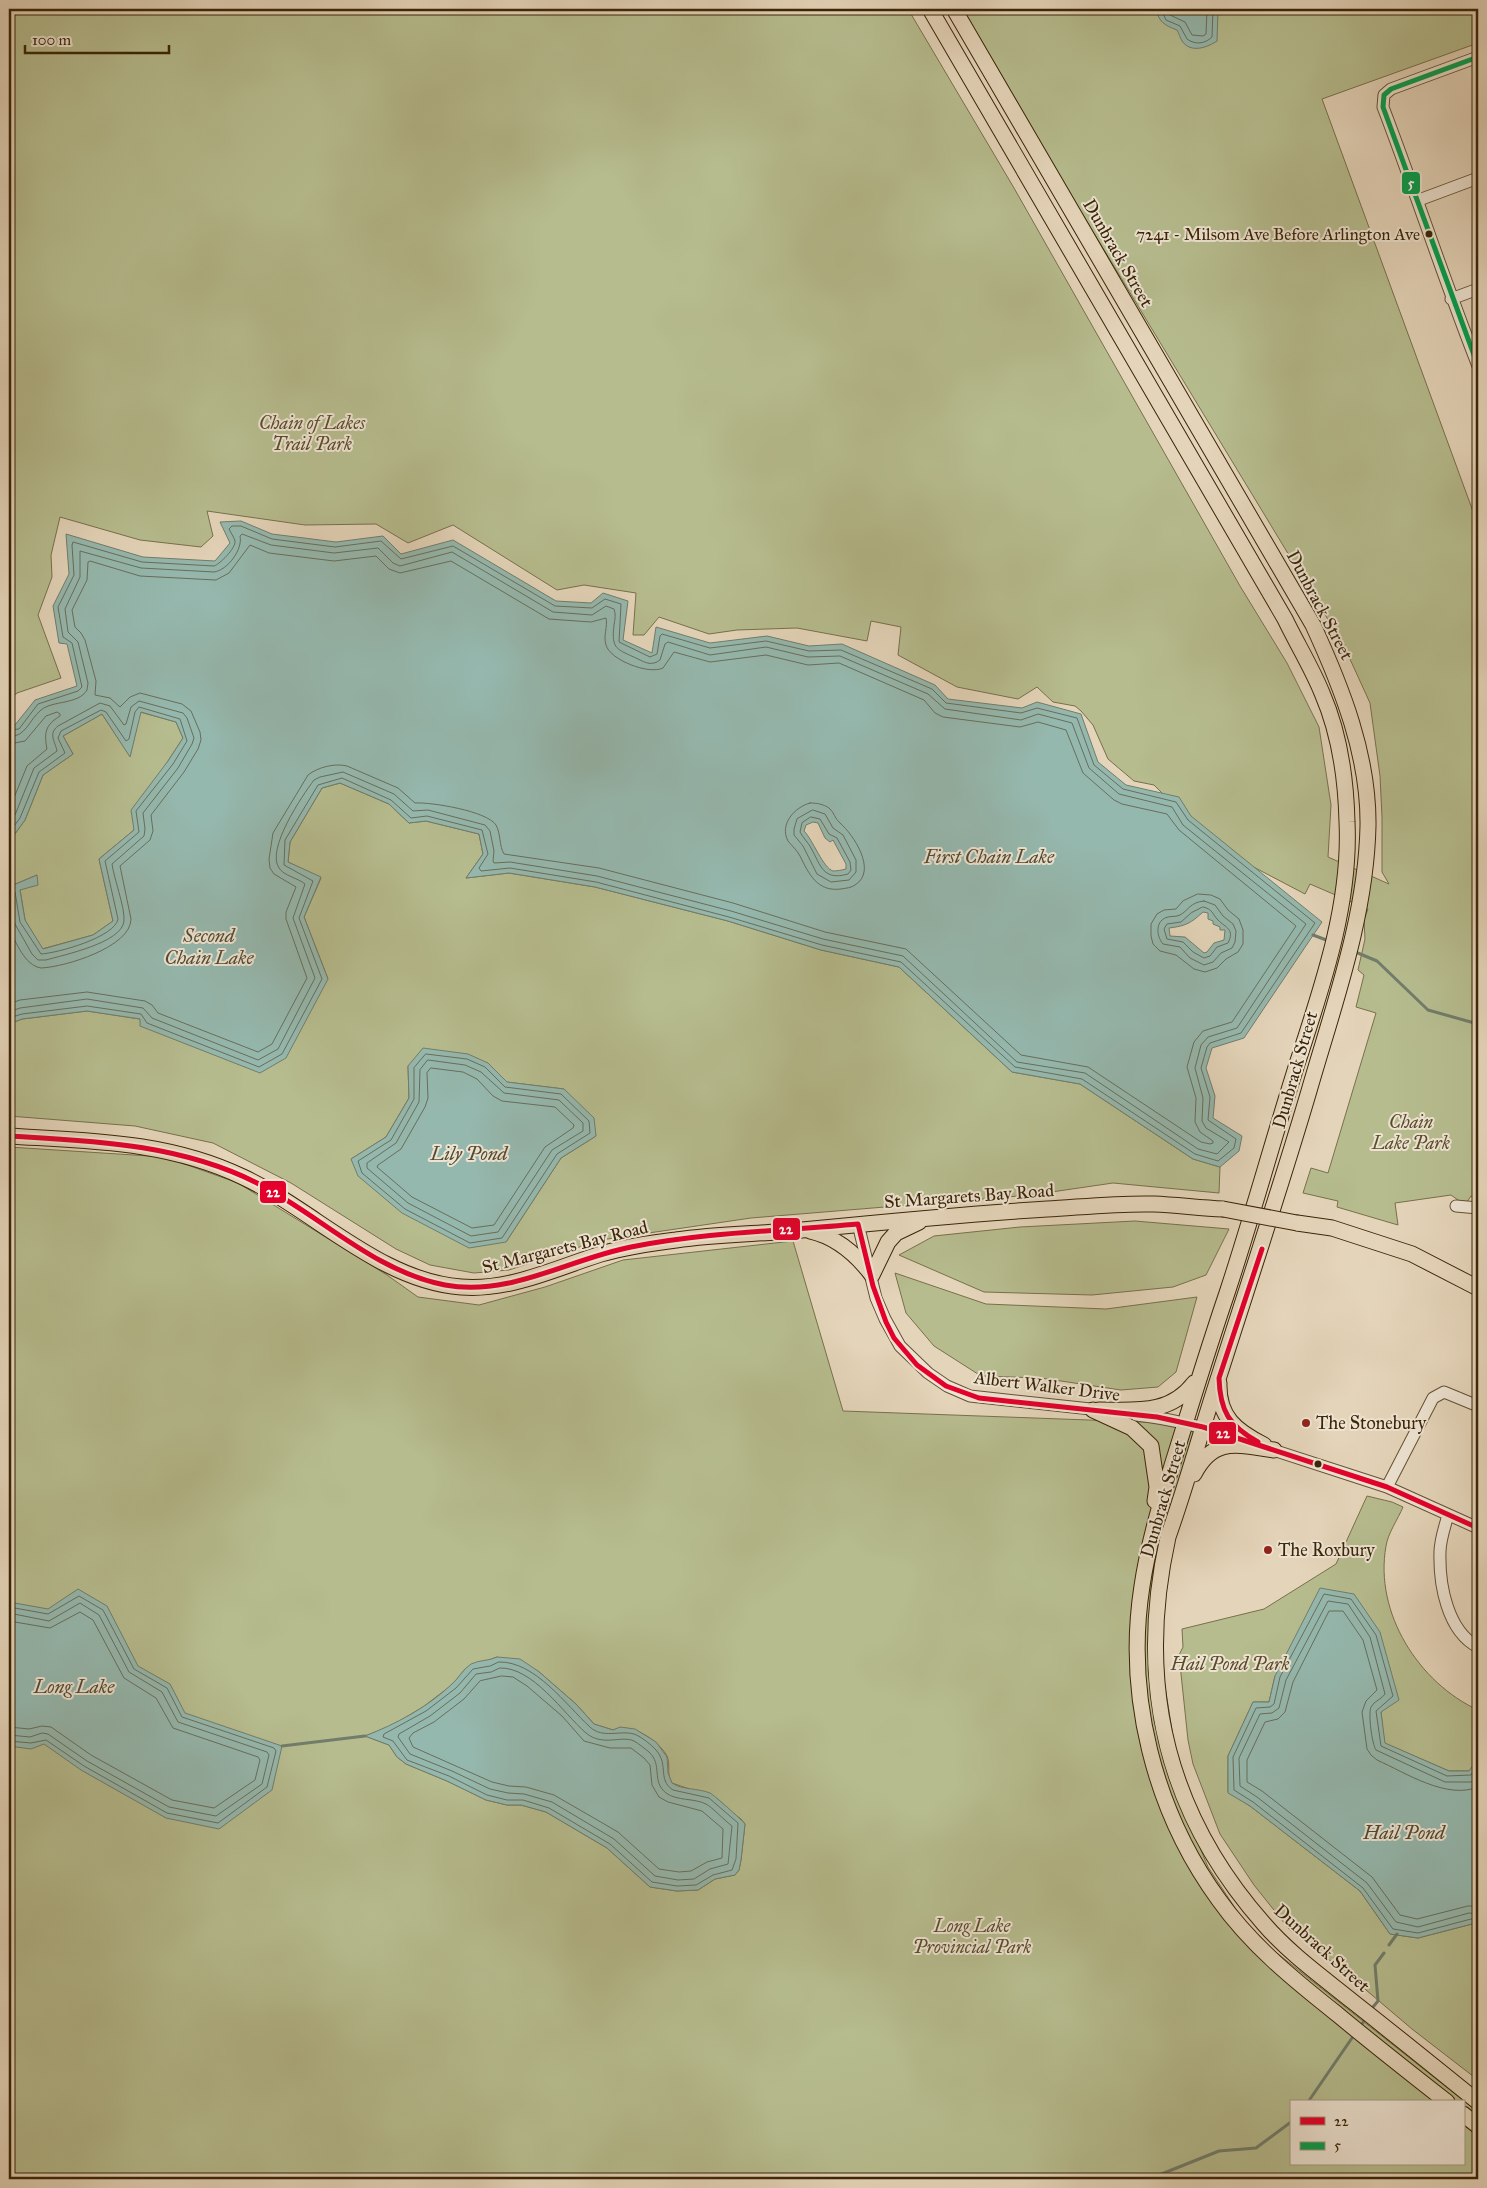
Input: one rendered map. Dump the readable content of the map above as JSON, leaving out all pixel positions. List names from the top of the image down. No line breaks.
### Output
{"streets":{"main road":["Dunbrack Street","St Margarets Bay Road"],"street":["Albert Walker Drive"]},"crossings":[["Dunbrack Street","Albert Walker Drive"],["St Margarets Bay Road","Albert Walker Drive"]],"water":["First Chain Lake","Second Chain Lake","Lily Pond","Long Lake","Hail Pond"],"parks":["Chain of Lakes Trail Park","Chain Lake Park","Hail Pond Park","Long Lake Provincial Park"],"places":["7241 - Milsom Ave Before Arlington Ave","The Stonebury","The Roxbury"],"lines":["transit line 5","transit line 22"],"legend":["22","5"],"scale_bar":"100 m"}
